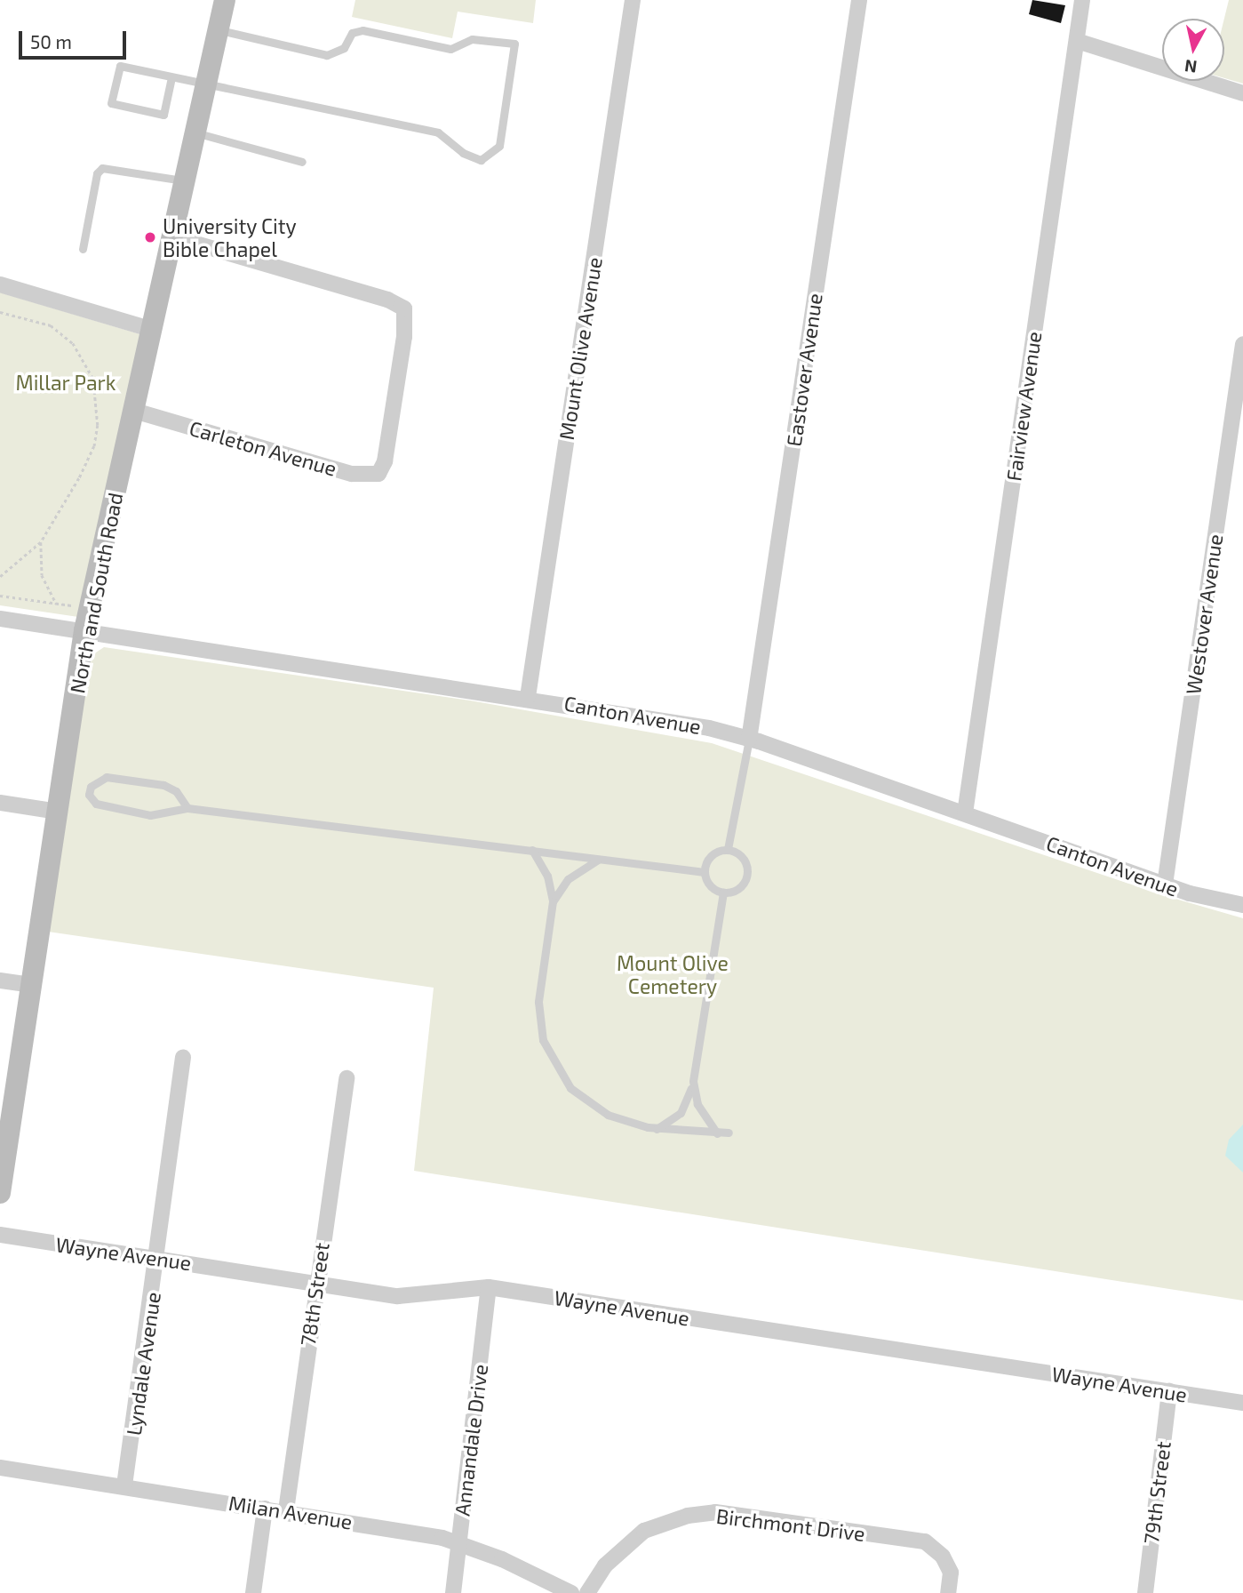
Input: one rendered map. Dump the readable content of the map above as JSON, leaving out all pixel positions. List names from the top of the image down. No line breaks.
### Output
{"streets":{"street":["Mount Olive Avenue","Eastover Avenue","Fairview Avenue","Carleton Avenue","North and South Road","Westover Avenue","Canton Avenue","Wayne Avenue","78th Street","Lyndale Avenue","Annandale Drive","79th Street","Milan Avenue","Birchmont Drive"]},"crossings":[["Mount Olive Avenue","Canton Avenue"],["Eastover Avenue","Canton Avenue"],["Fairview Avenue","Canton Avenue"],["Carleton Avenue","North and South Road"],["North and South Road","Canton Avenue"],["Westover Avenue","Canton Avenue"],["Wayne Avenue","78th Street"],["Wayne Avenue","Lyndale Avenue"],["Wayne Avenue","Annandale Drive"],["Wayne Avenue","79th Street"],["78th Street","Milan Avenue"],["Lyndale Avenue","Milan Avenue"],["Annandale Drive","Milan Avenue"]],"parks":["Millar Park","Mount Olive Cemetery"],"places":["University City Bible Chapel"],"scale_bar":"50 m","north":"bottom"}
